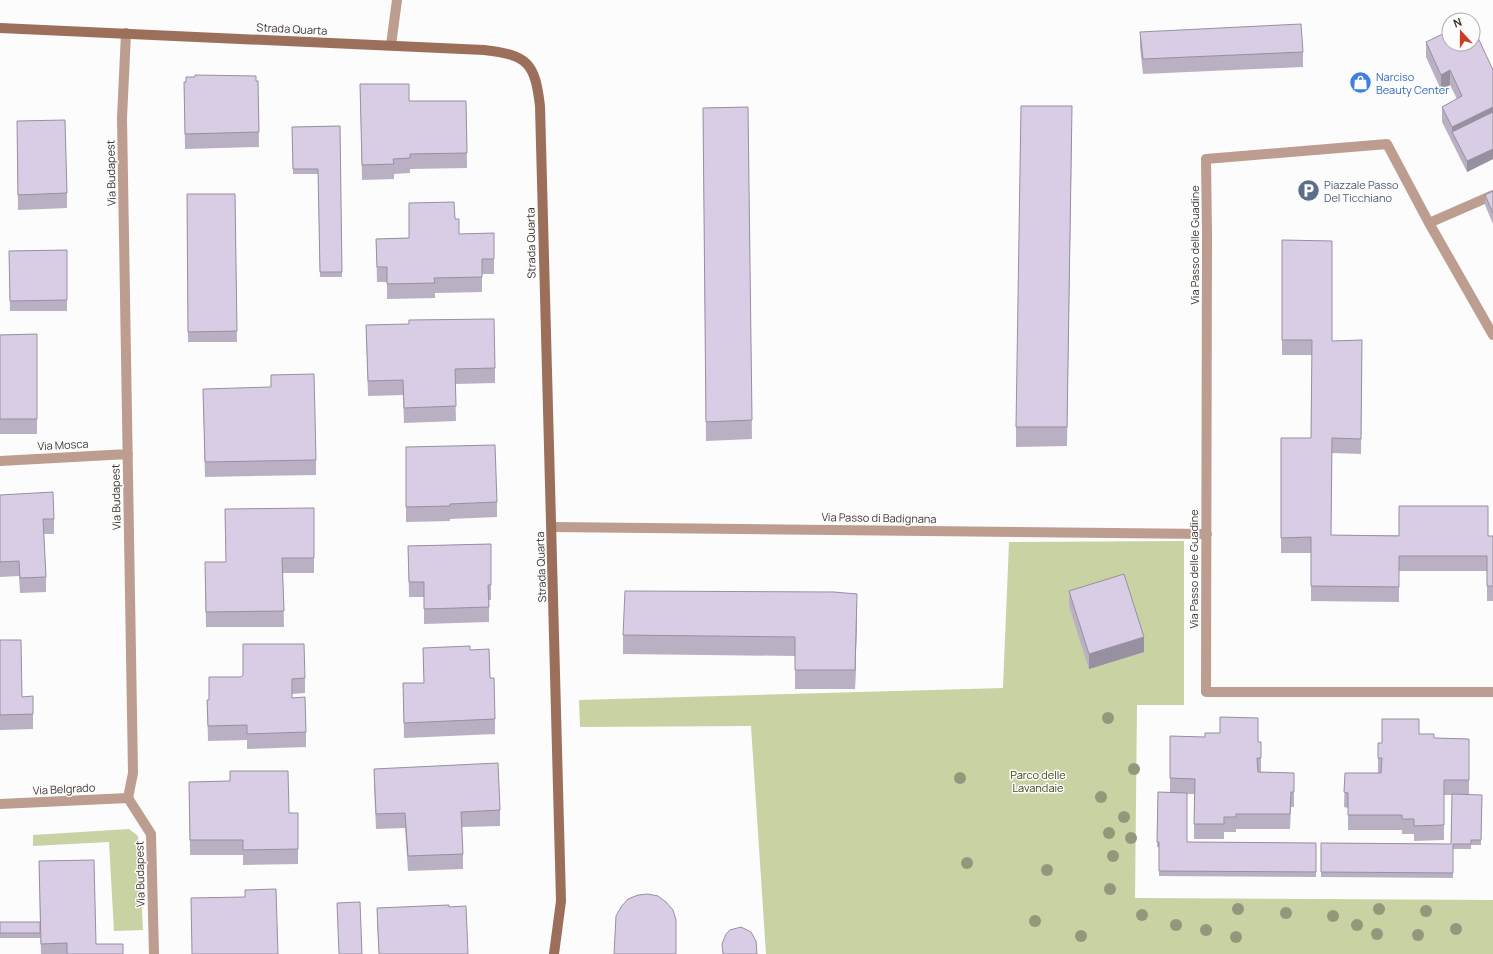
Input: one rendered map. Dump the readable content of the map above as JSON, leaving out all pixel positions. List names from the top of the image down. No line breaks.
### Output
{"streets":{"street":["Strada Quarta","Via Budapest","Via Passo delle Guadine","Via Mosca","Via Passo di Badignana","Via Belgrado"]},"crossings":[["Strada Quarta","Via Budapest"],["Strada Quarta","Via Passo di Badignana"],["Via Budapest","Via Mosca"],["Via Budapest","Via Belgrado"],["Via Passo delle Guadine","Via Passo di Badignana"]],"parks":["Parco delle Lavandaie"],"places":{"shop":["Narciso Beauty Center"],"parking":["Piazzale Passo Del Ticchiano"]},"north":"top"}
